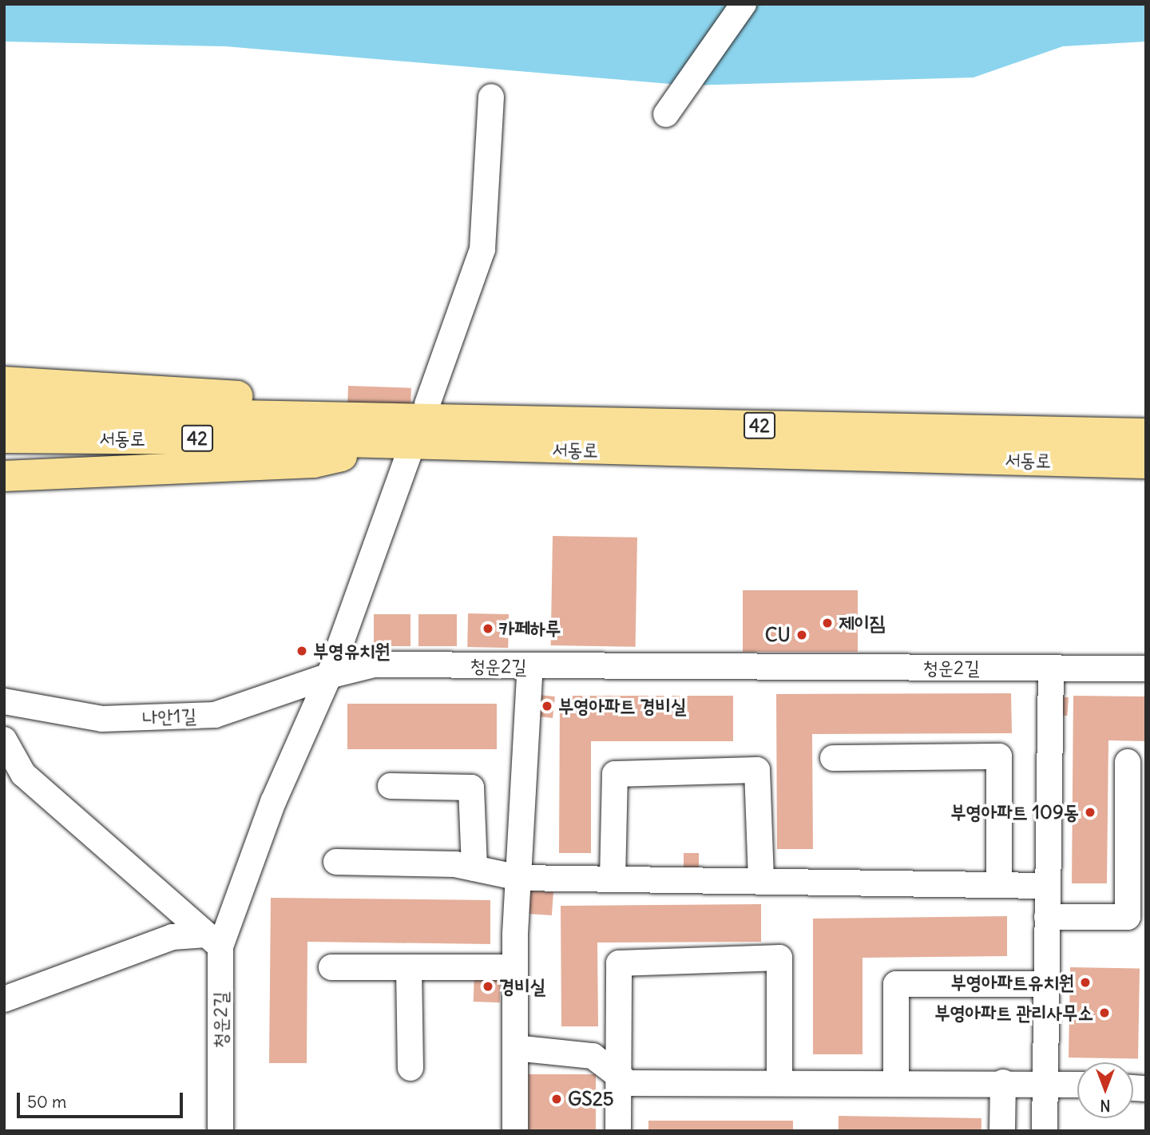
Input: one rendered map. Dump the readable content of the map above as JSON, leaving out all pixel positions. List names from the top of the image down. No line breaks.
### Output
{"streets":{"main road":["42","서동로"],"street":["청운2길","나안1길"]},"crossings":[["청운2길","나안1길"]],"places":["제이짐","카페하루","CU","부영유치원","부영아파트 경비실","부영아파트 109동","부영아파트유치원","경비실","부영아파트 관리사무소","GS25"],"scale_bar":"50 m","north":"bottom"}
